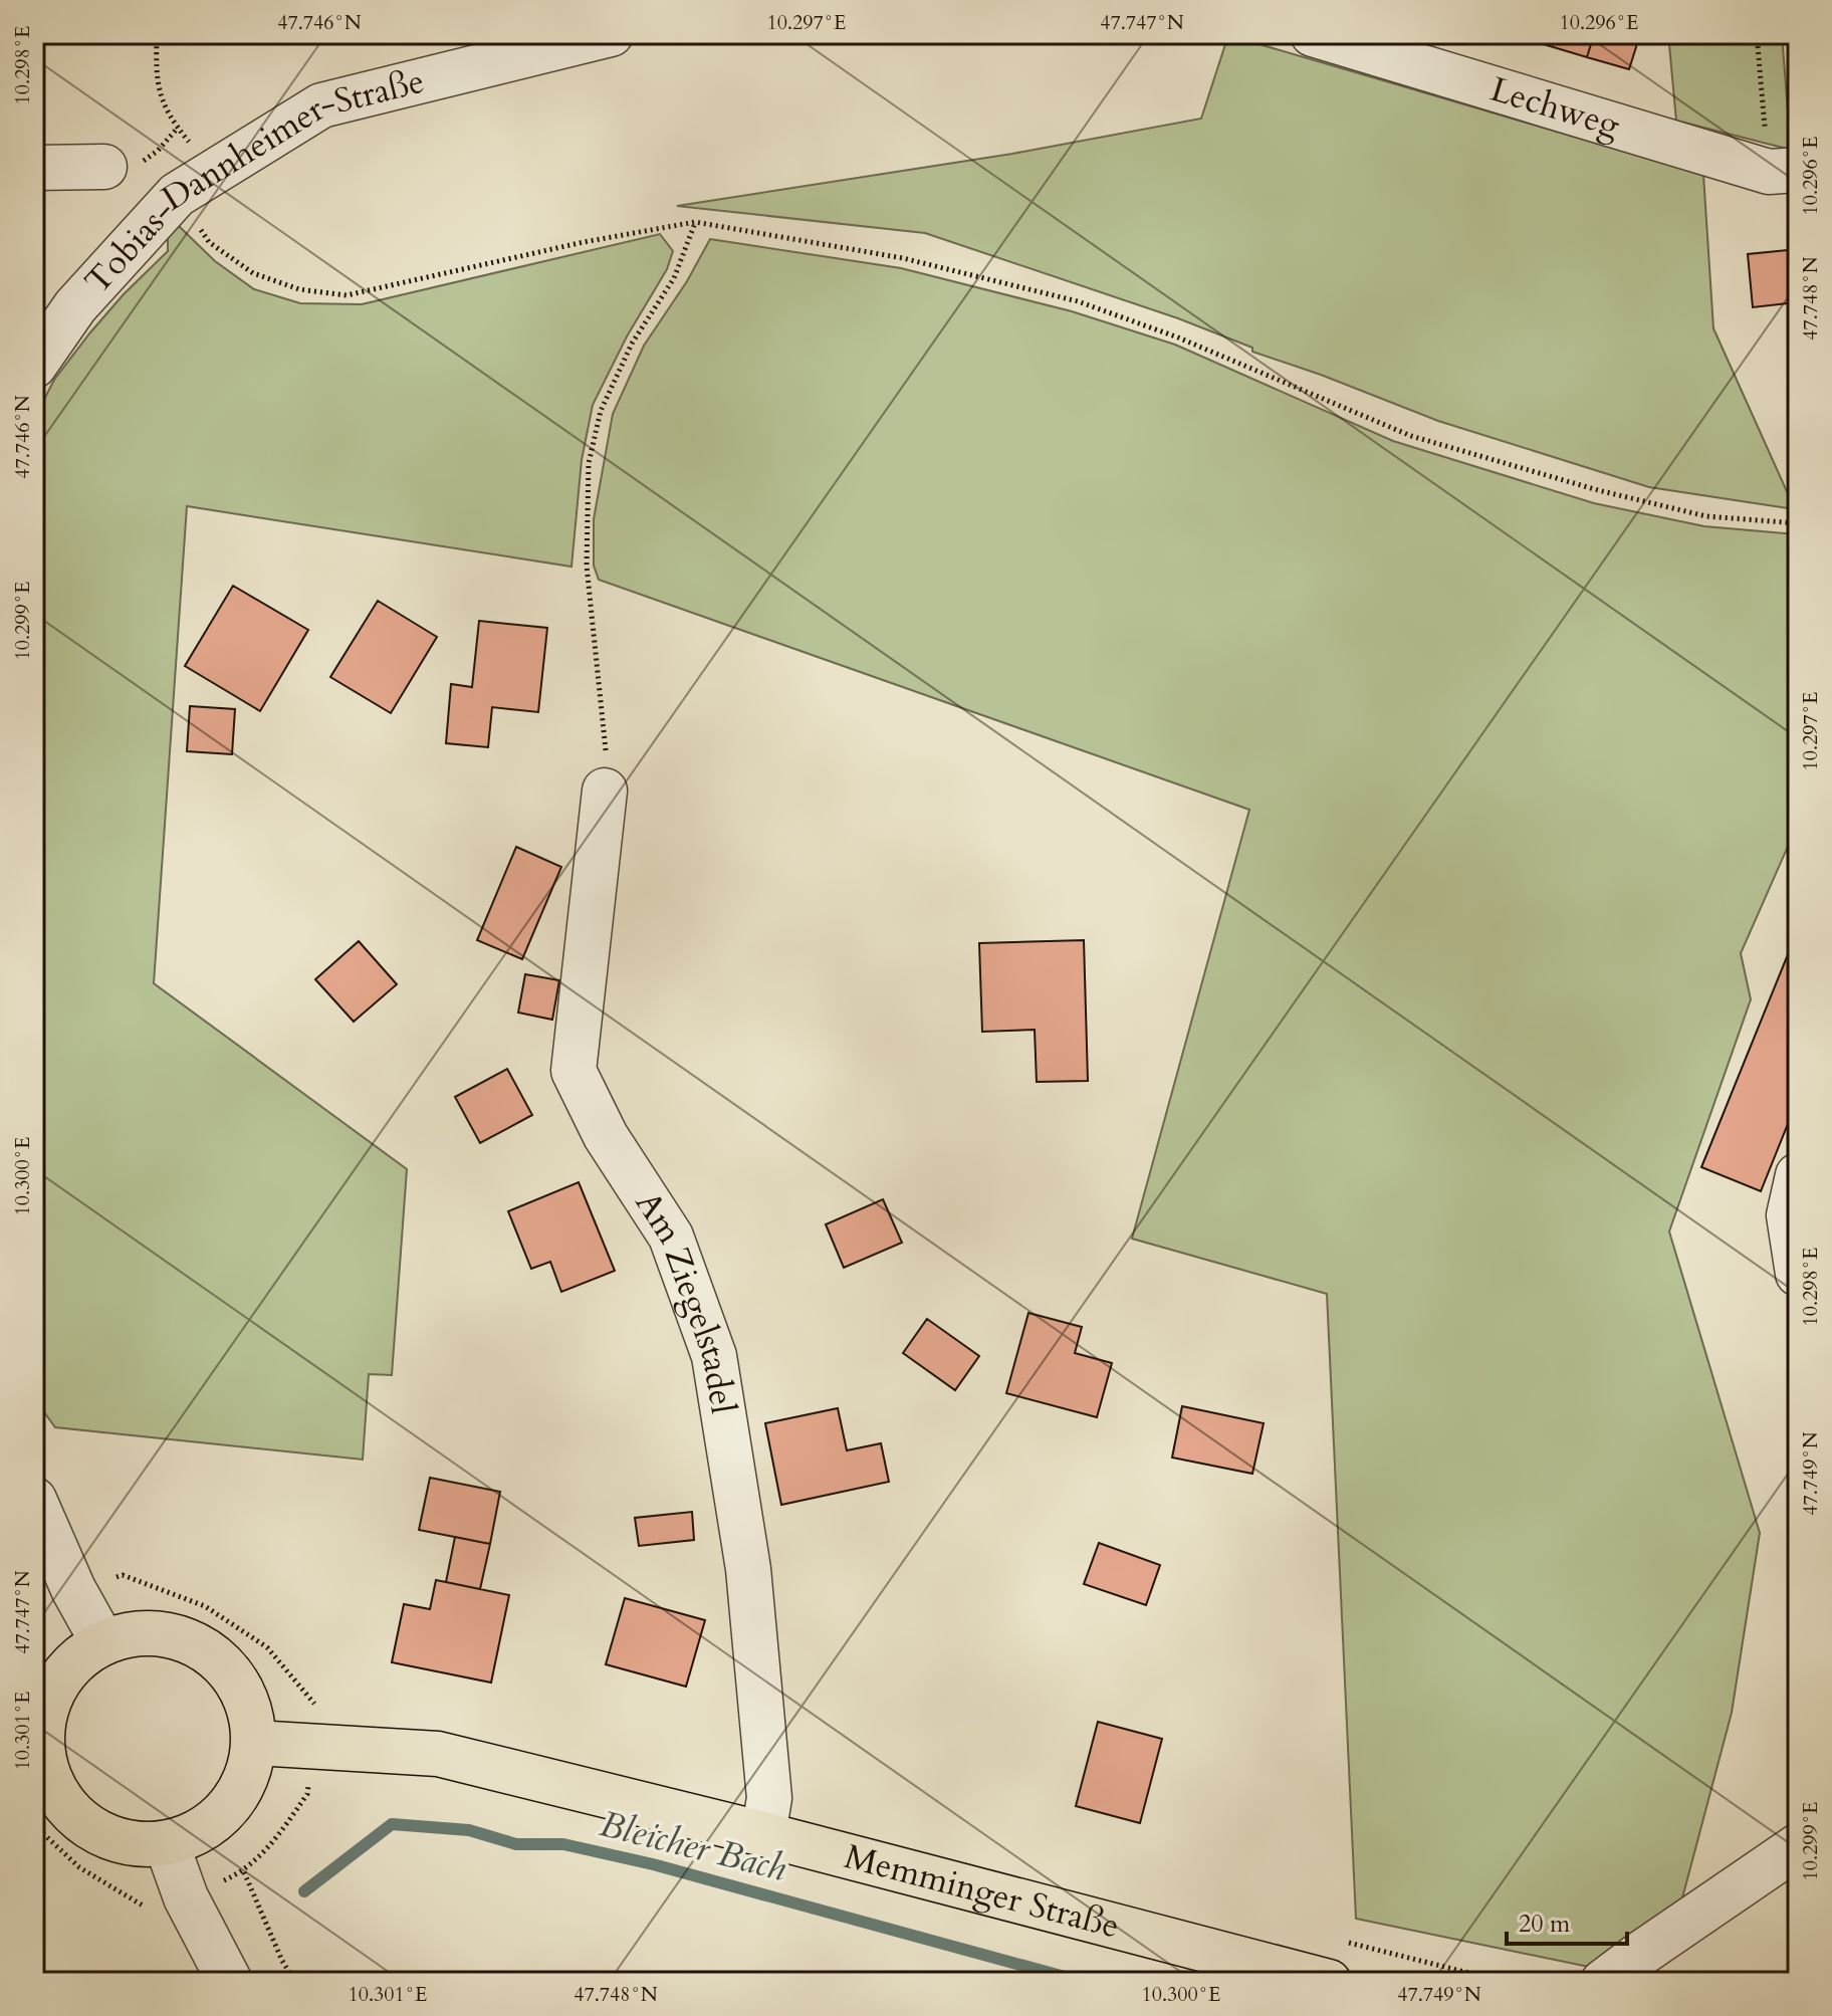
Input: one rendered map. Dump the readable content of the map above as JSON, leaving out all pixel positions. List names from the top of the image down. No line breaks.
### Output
{"streets":{"main road":["Memminger Straße"],"street":["Lechweg","Tobias-Dannheimer-Straße","Am Ziegelstadel"]},"crossings":[["Am Ziegelstadel","Memminger Straße"]],"water":["Bleicher Bach"],"scale_bar":"20 m","coordinates":["47.746°N","10.297°E","47.747°N","10.296°E","10.298°E","47.748°N","10.299°E","10.300°E","47.749°N","10.301°E"]}
